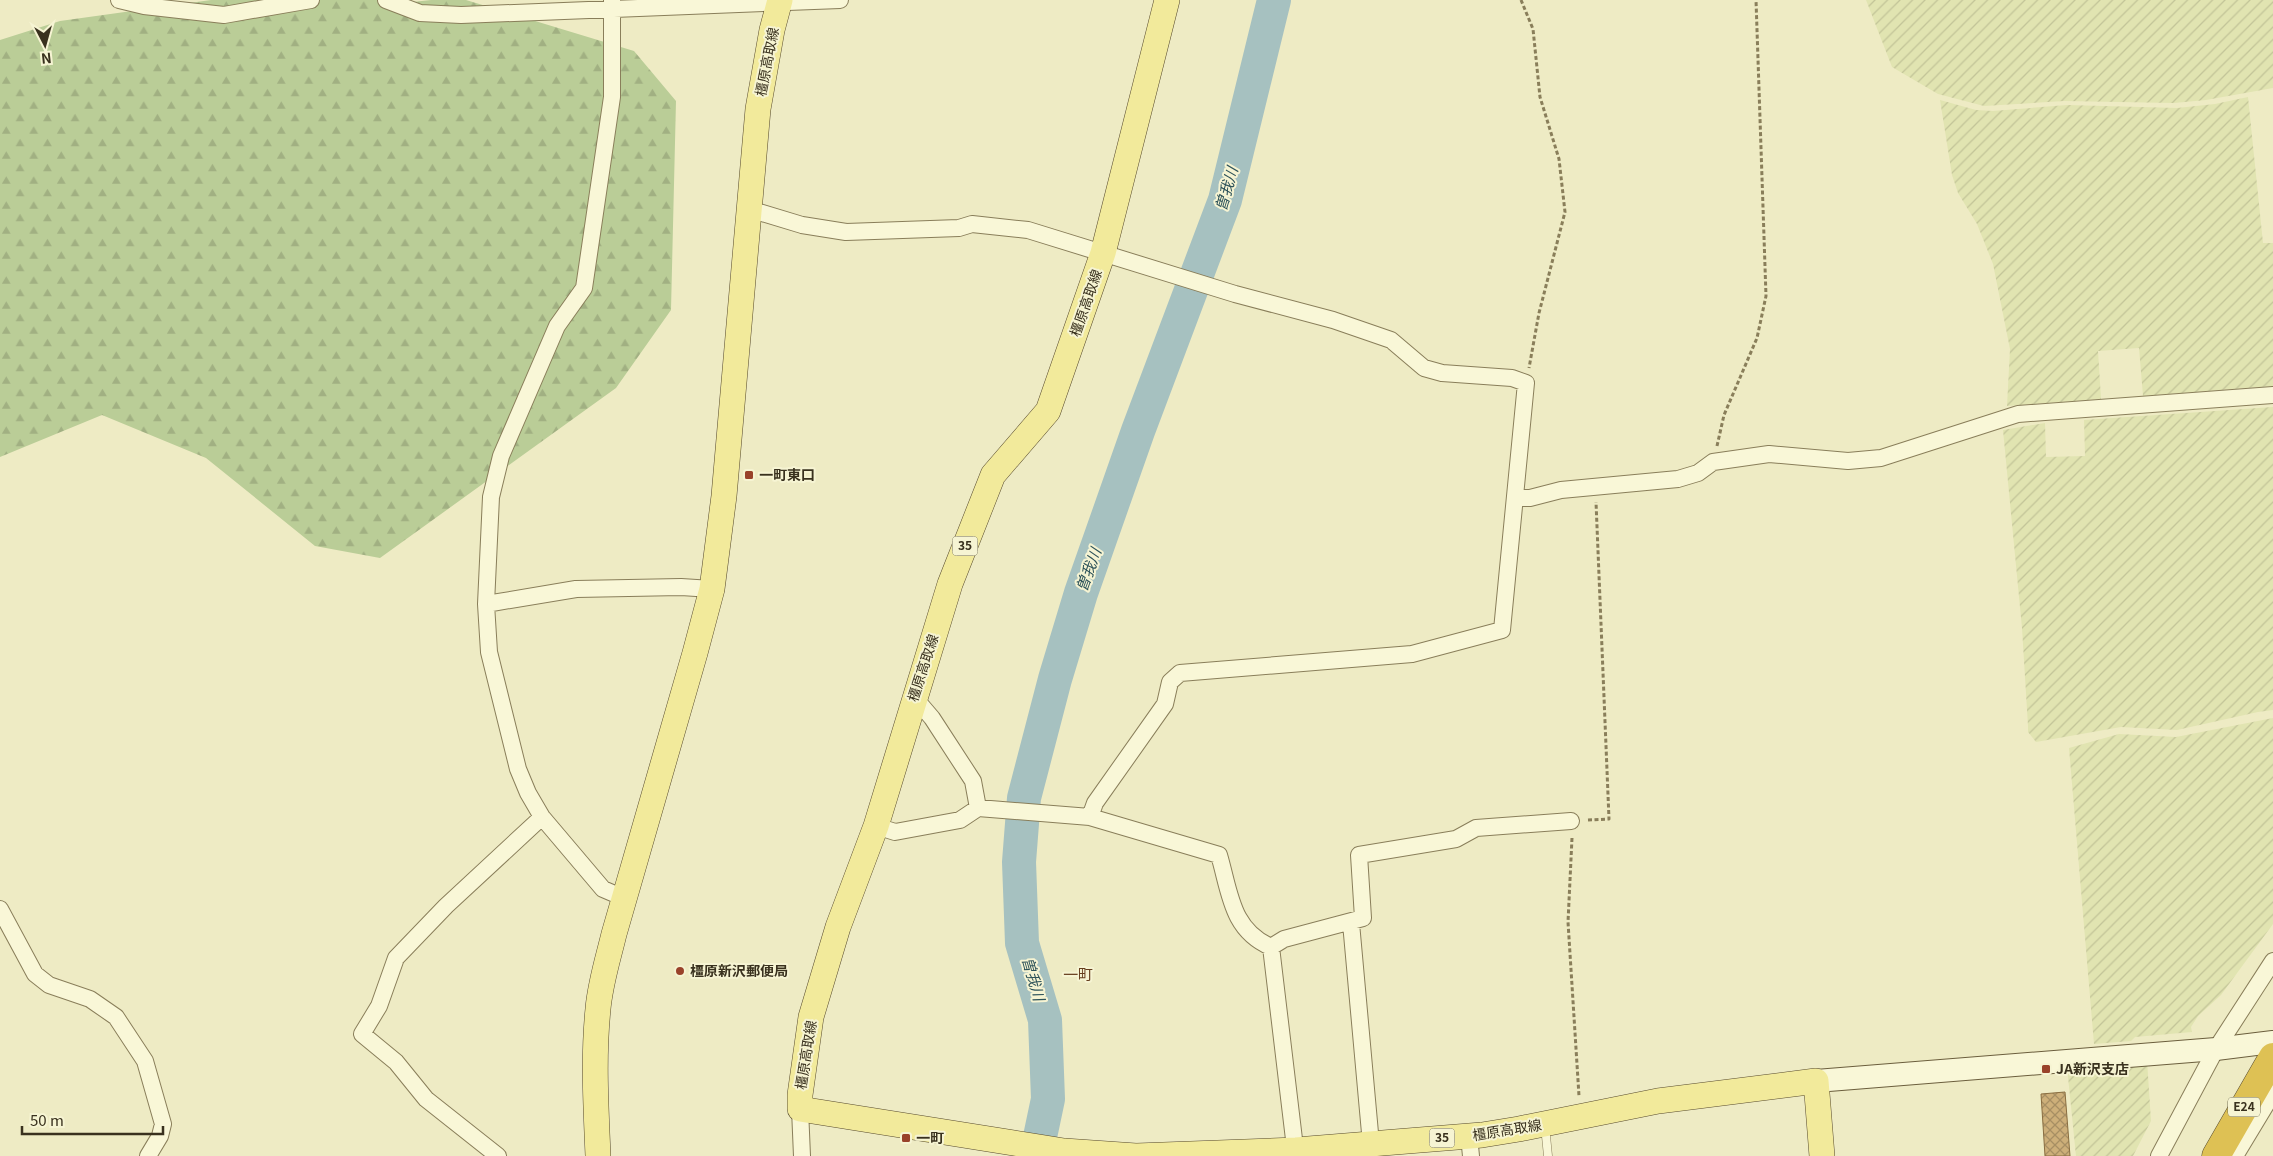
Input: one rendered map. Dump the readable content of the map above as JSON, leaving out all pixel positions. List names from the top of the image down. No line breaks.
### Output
{"streets":{"highway":["E24"],"main road":["橿原高取線","35"]},"districts":["一町"],"water":["曽我川"],"places":{"transit":["一町東口","JA新沢支店","一町"],"other":["橿原新沢郵便局"]},"scale_bar":"50 m","north":"bottom"}
